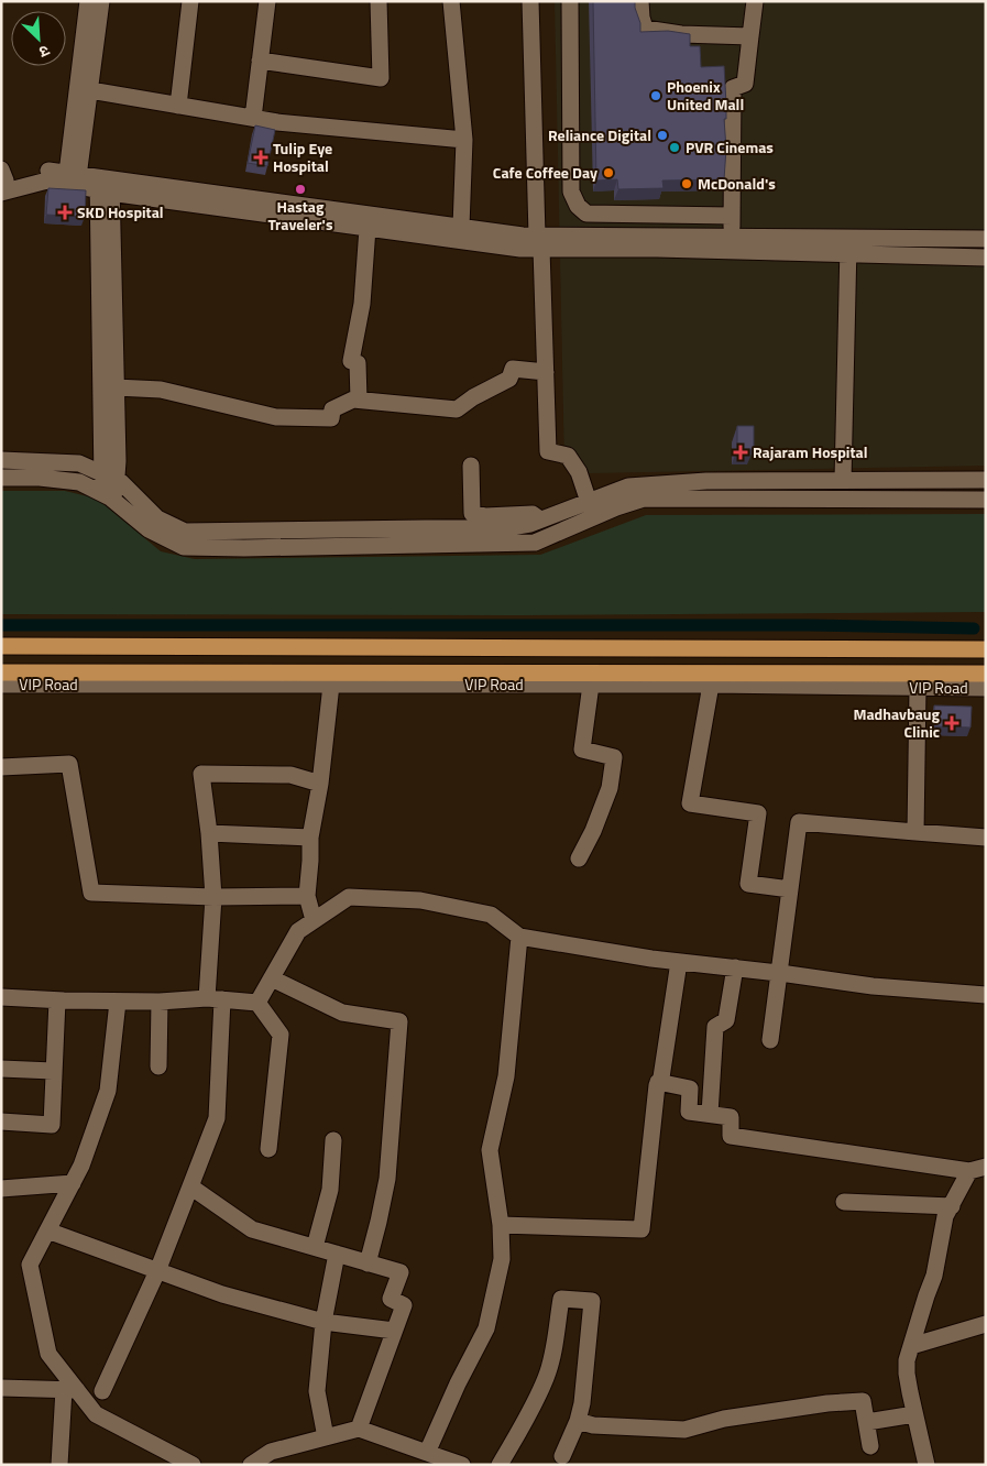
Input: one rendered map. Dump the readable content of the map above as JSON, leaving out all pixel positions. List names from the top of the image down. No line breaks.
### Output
{"streets":{"main road":["VIP Road"]},"places":{"other":["Phoenix United Mall","Reliance Digital","PVR Cinemas","Cafe Coffee Day","McDonald's","Hastag Traveler's"],"health":["Tulip Eye Hospital","SKD Hospital","Rajaram Hospital","Madhavbaug Clinic"]},"north":"bottom right"}
